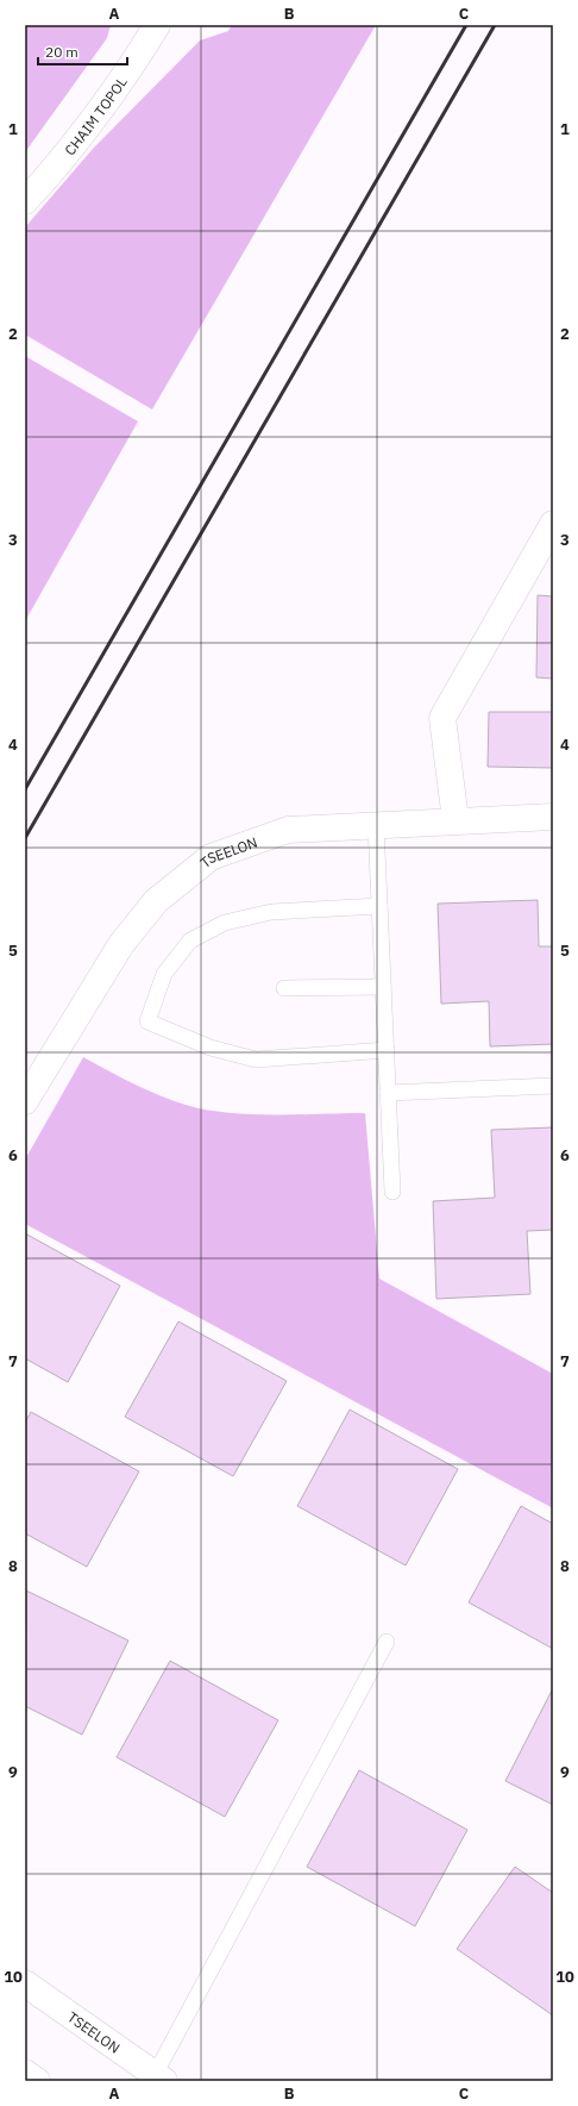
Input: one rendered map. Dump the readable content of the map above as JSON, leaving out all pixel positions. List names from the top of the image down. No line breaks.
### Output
{"streets":{"street":["CHAIM TOPOL","TSEELON"]},"scale_bar":"20 m","grid":{"columns":["A","B","C"],"rows":["1","2","3","4","5","6","7","8","9","10"]}}
